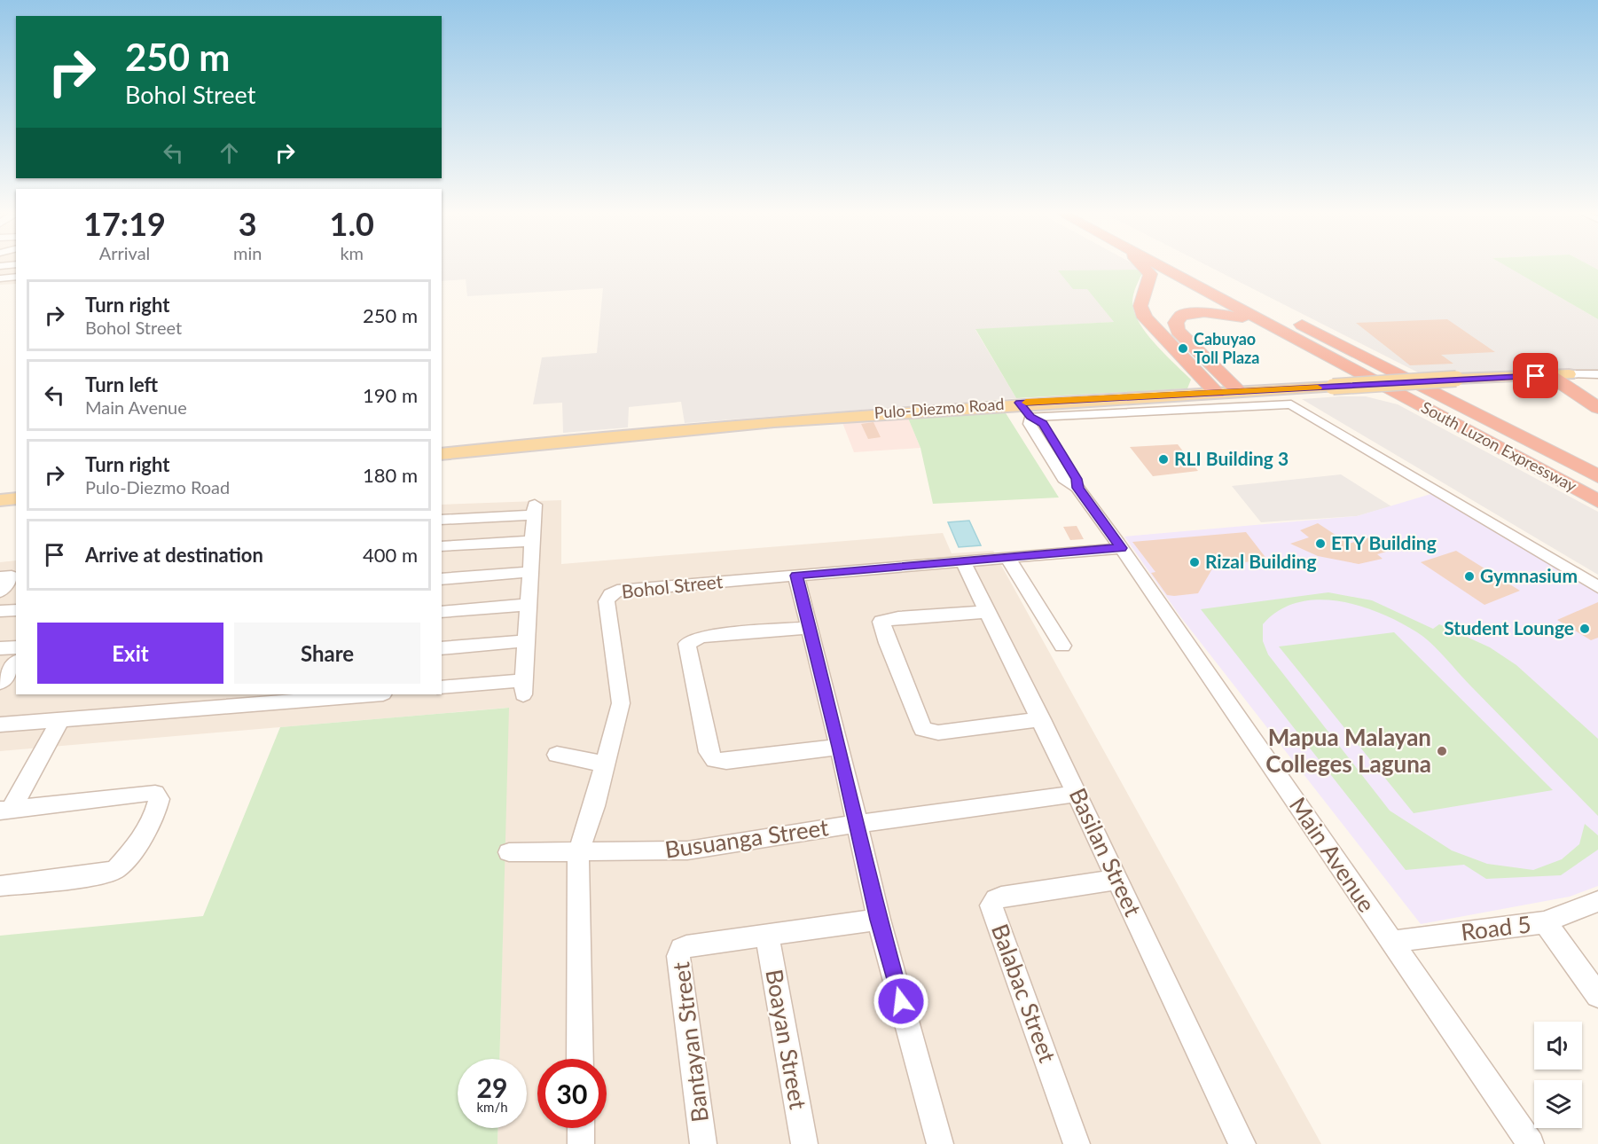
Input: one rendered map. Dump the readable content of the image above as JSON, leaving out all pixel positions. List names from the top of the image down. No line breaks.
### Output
{"streets":{"highway":["South Luzon Expressway"],"main road":["Pulo-Diezmo Road"],"street":["Bohol Street","Busuanga Street","Basilan Street","Main Avenue","Road 5","Balabac Street","Boayan Street","Bantayan Street"]},"crossings":[["Pulo-Diezmo Road","Main Avenue"],["Bohol Street","Busuanga Street"],["Bohol Street","Basilan Street"],["Bohol Street","Main Avenue"],["Busuanga Street","Basilan Street"],["Basilan Street","Balabac Street"],["Main Avenue","Road 5"],["Boayan Street","Bantayan Street"]],"places":["Cabuyao Toll Plaza","RLI Building 3","ETY Building","Rizal Building","Gymnasium","Student Lounge","Mapua Malayan Colleges Laguna"],"page":{"turn":["250 m","Bohol Street"],"eta":["17:19","Arrival","3","min","1.0","km"],"list":[{"name":"Turn right","note":"Bohol Street","value":"250 m"},{"name":"Turn left","note":"Main Avenue","value":"190 m"},{"name":"Turn right","note":"Pulo-Diezmo Road","value":"180 m"},{"name":"Arrive at destination","value":"400 m"}],"buttons":["Exit","Share"],"speed":"29 km/h","limit":"30"}}
